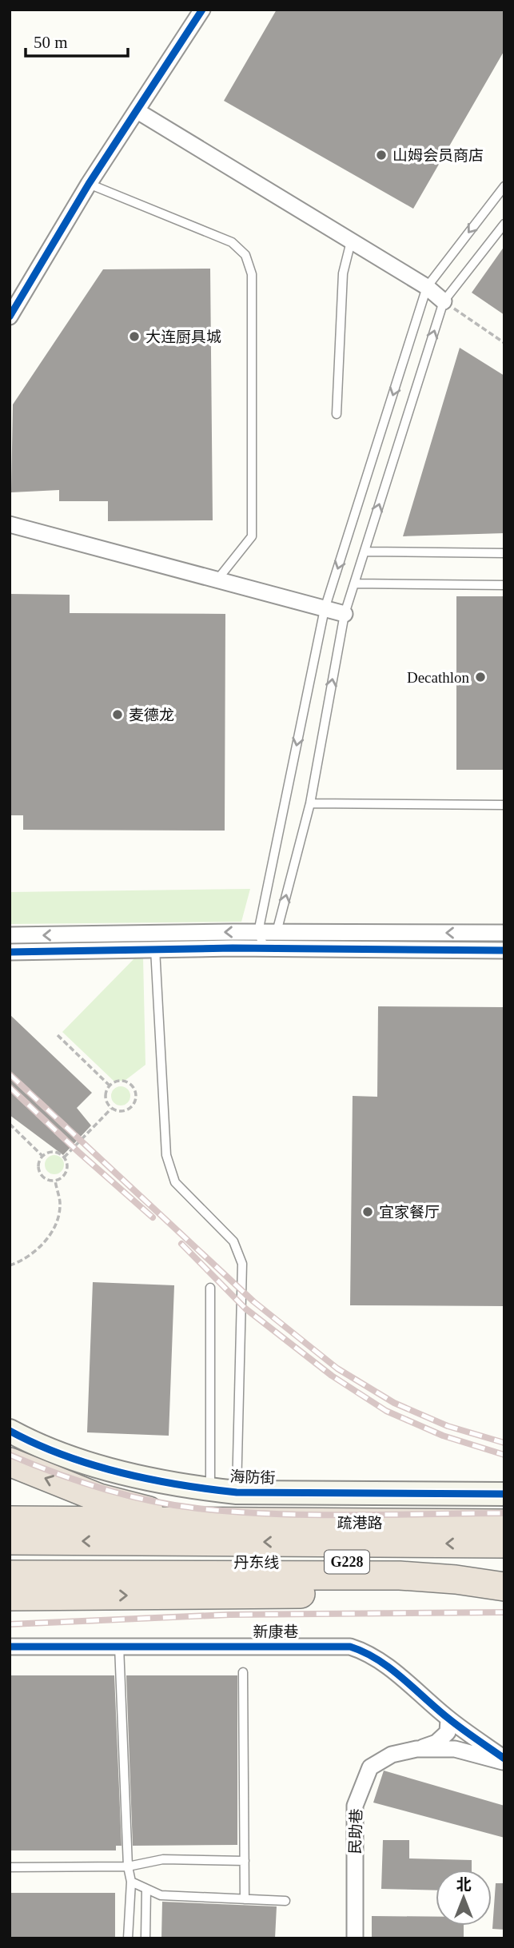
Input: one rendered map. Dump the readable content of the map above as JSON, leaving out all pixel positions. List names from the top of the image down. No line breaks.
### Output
{"streets":{"highway":["疏港路","丹东线","G228"],"street":["海防街","新康巷","民助巷"]},"crossings":[["新康巷","民助巷"]],"places":["山姆会员商店","大连厨具城","Decathlon","麦德龙","宜家餐厅"],"scale_bar":"50 m","north":"top"}
